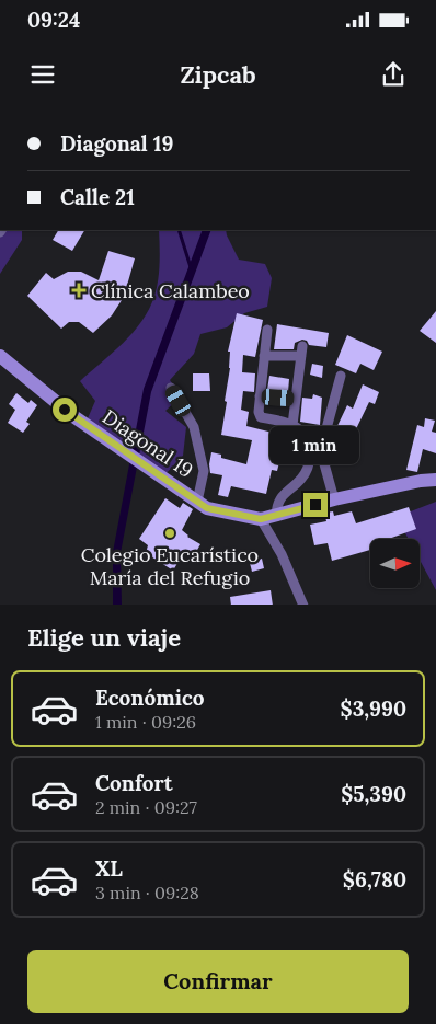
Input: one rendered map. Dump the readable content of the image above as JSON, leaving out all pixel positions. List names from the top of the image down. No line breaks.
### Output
{"streets":{"street":["Diagonal 19"]},"places":{"health":["Clínica Calambeo"],"other":["Colegio Eucarístico María del Refugio"]},"north":"right","page":{"status":"09:24","header":"Zipcab","banner":["Diagonal 19","Calle 21"],"bubble":"1 min","heading":"Elige un viaje","list":[{"name":"Económico","note":"1 min · 09:26","value":"$3,990"},{"name":"Confort","note":"2 min · 09:27","value":"$5,390"},{"name":"XL","note":"3 min · 09:28","value":"$6,780"}],"buttons":"Confirmar"}}
